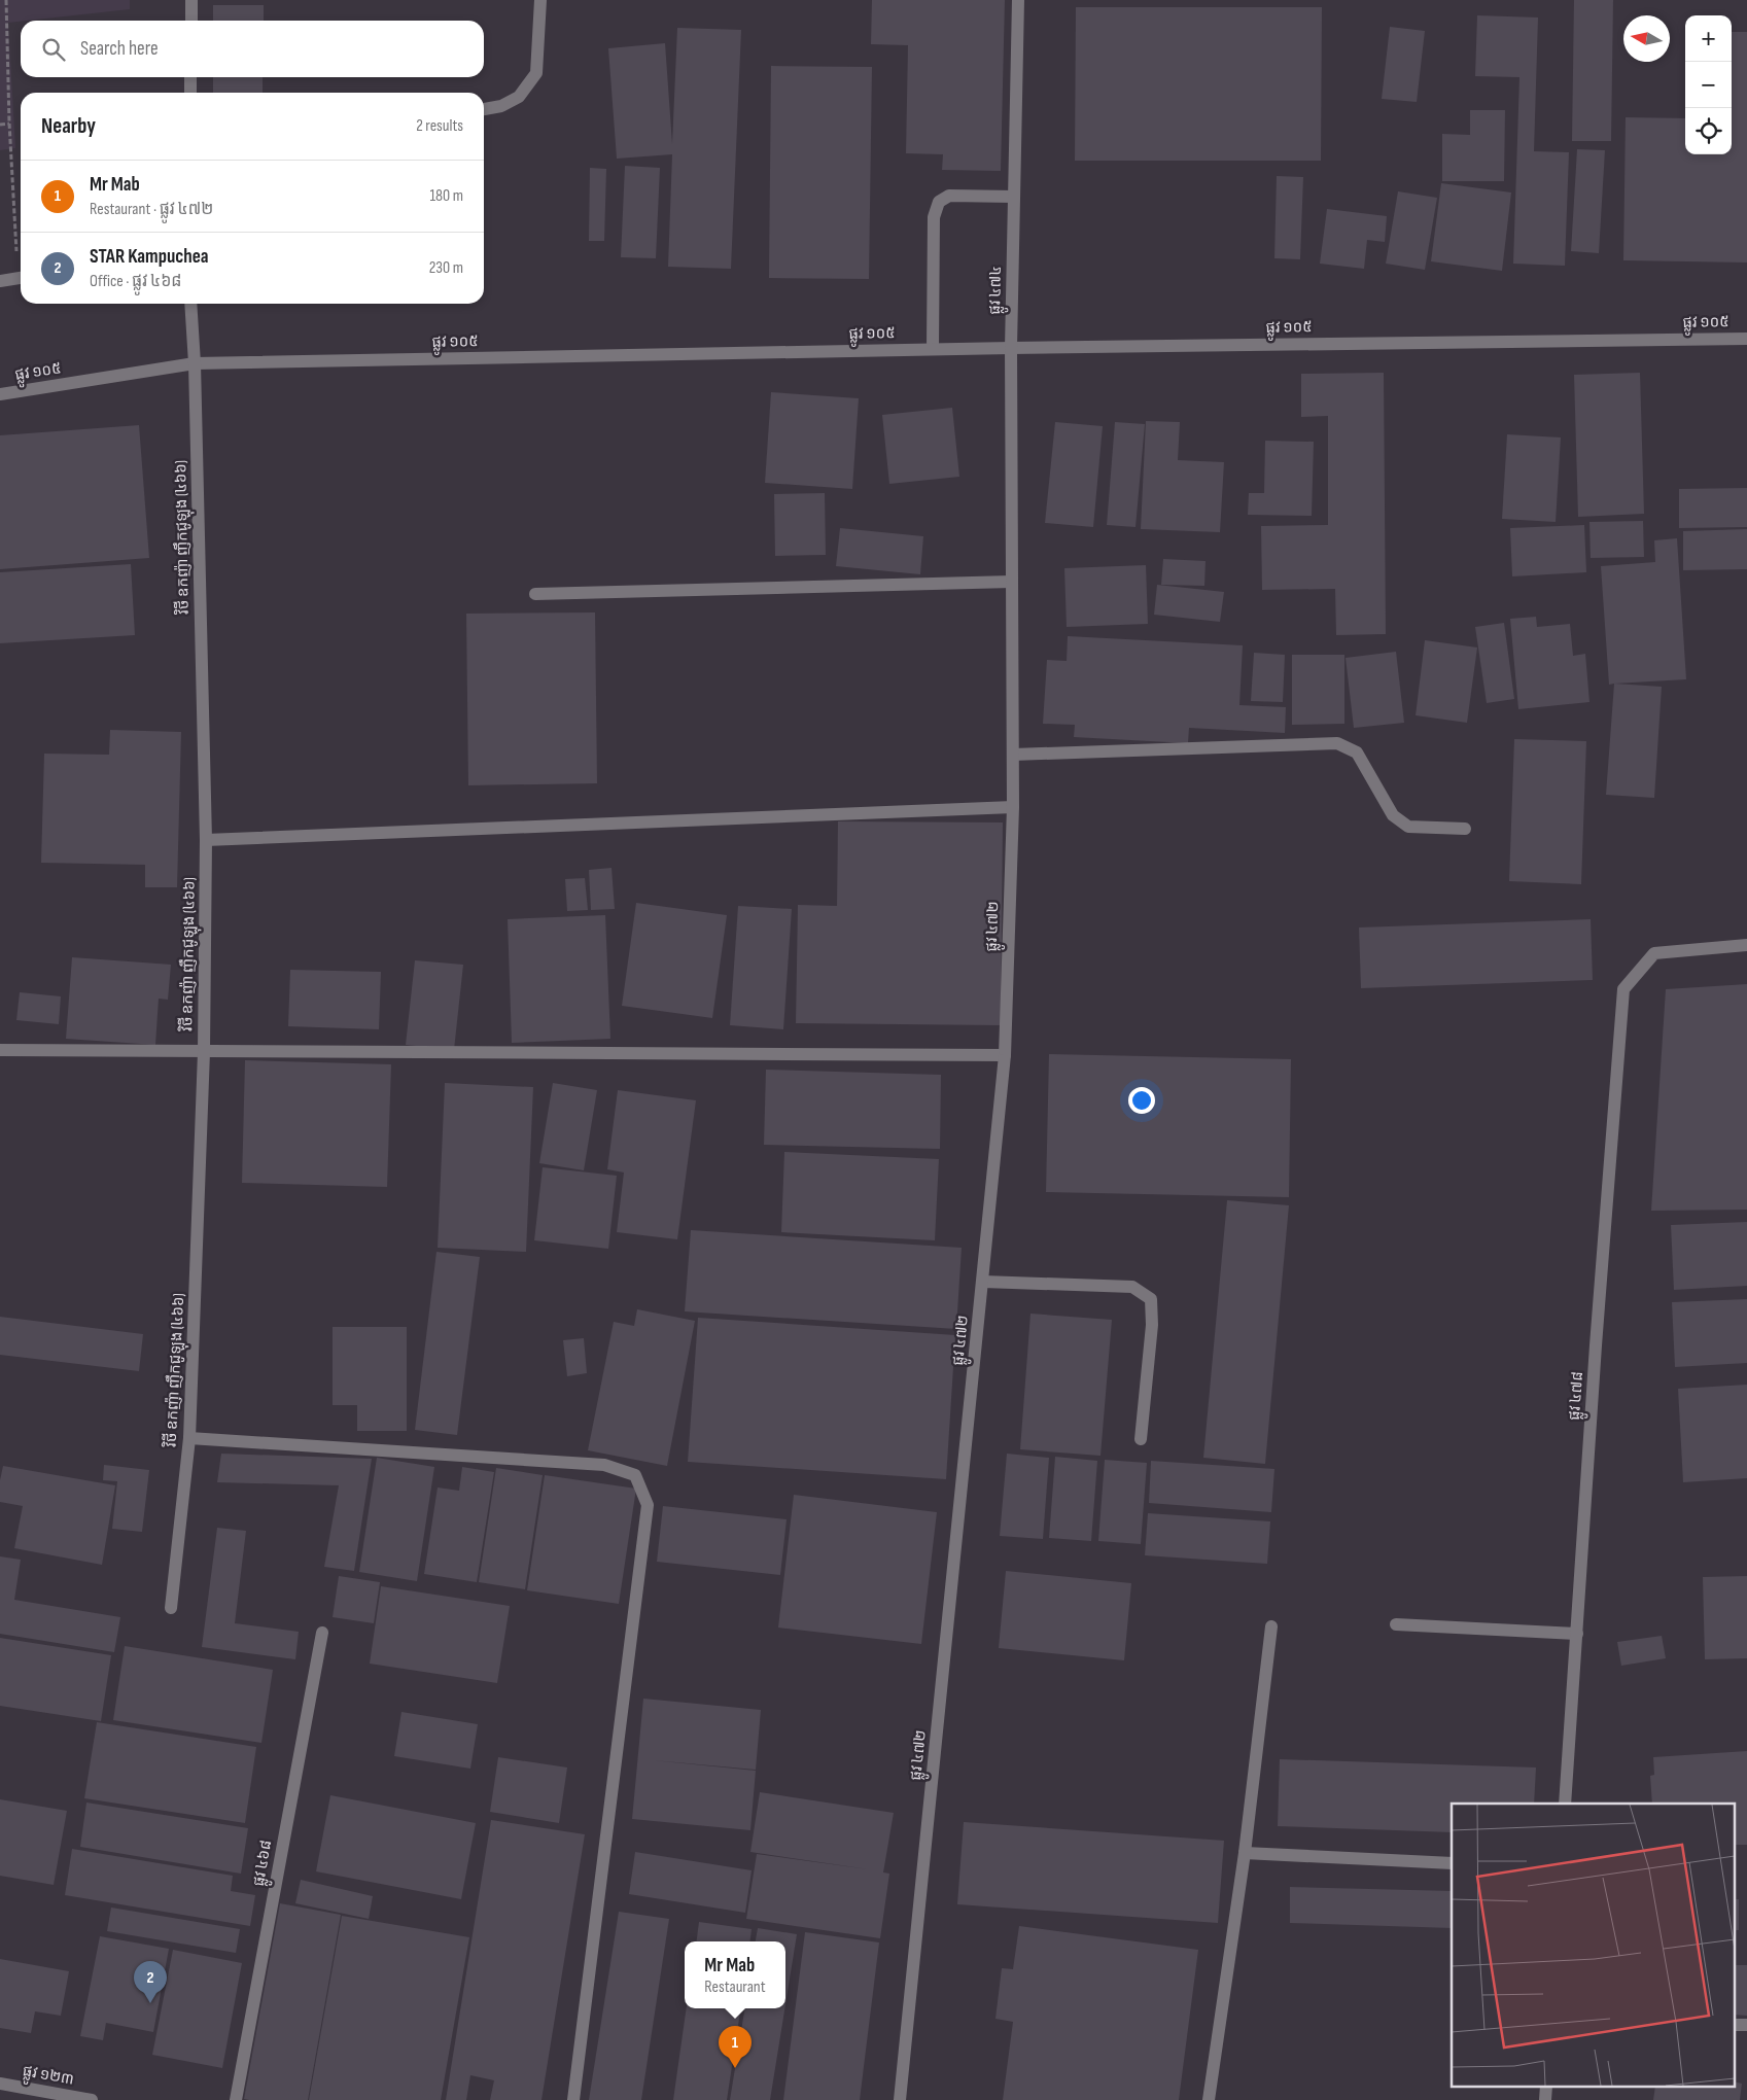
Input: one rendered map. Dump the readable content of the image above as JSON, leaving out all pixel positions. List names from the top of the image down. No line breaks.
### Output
{"streets":{"street":["ផ្លូវ ៤៧៤","ផ្លូវ ១០៥","វិថី ឧកញ៉ា ញឹកជូឡុង (៤៦៦)","ផ្លូវ ៤៧២","ផ្លូវ ៤៧៨","ផ្លូវ ៤៦៨","ផ្លូវ ១២៣"]},"crossings":[["ផ្លូវ ៤៧៤","ផ្លូវ ១០៥"],["ផ្លូវ ៤៧៤","ផ្លូវ ៤៧២"],["ផ្លូវ ១០៥","វិថី ឧកញ៉ា ញឹកជូឡុង (៤៦៦)"]],"north":"left","page":{"map_buttons":["+","−"],"search":"Search here","heading":["Nearby","2 results"],"list":[{"mark":"1","name":"Mr Mab","note":"Restaurant · ផ្លូវ ៤៧២","value":"180 m"},{"mark":"2","name":"STAR Kampuchea","note":"Office · ផ្លូវ ៤៦៨","value":"230 m"}],"popup":["Mr Mab","Restaurant"],"pins":["2","1"]}}
